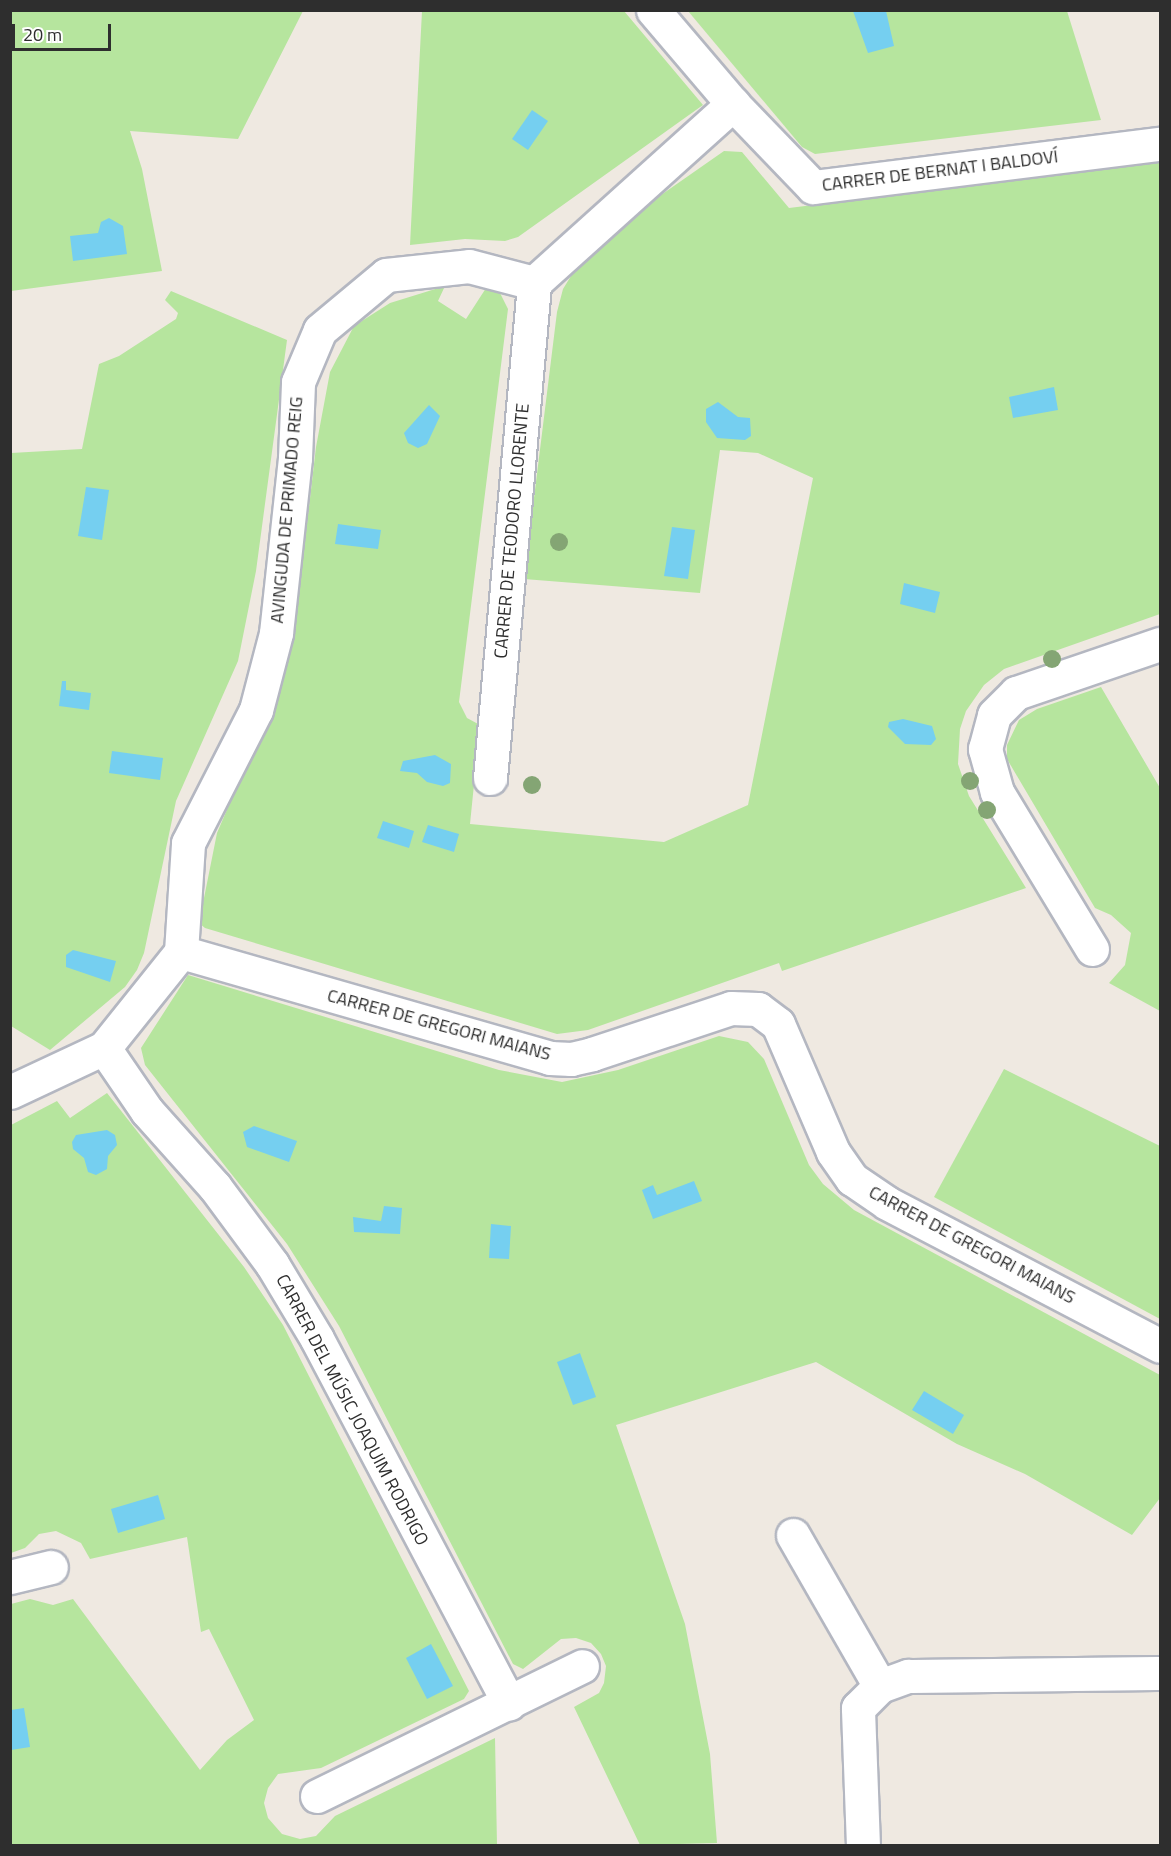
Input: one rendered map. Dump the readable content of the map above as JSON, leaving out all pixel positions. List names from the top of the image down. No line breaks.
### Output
{"streets":{"street":["CARRER DE BERNAT I BALDOVÍ","AVINGUDA DE PRIMADO REIG","CARRER DE TEODORO LLORENTE","CARRER DE GREGORI MAIANS","CARRER DEL MÚSIC JOAQUIM RODRIGO"]},"crossings":[["AVINGUDA DE PRIMADO REIG","CARRER DE TEODORO LLORENTE"],["AVINGUDA DE PRIMADO REIG","CARRER DE GREGORI MAIANS"]],"scale_bar":"20 m"}
